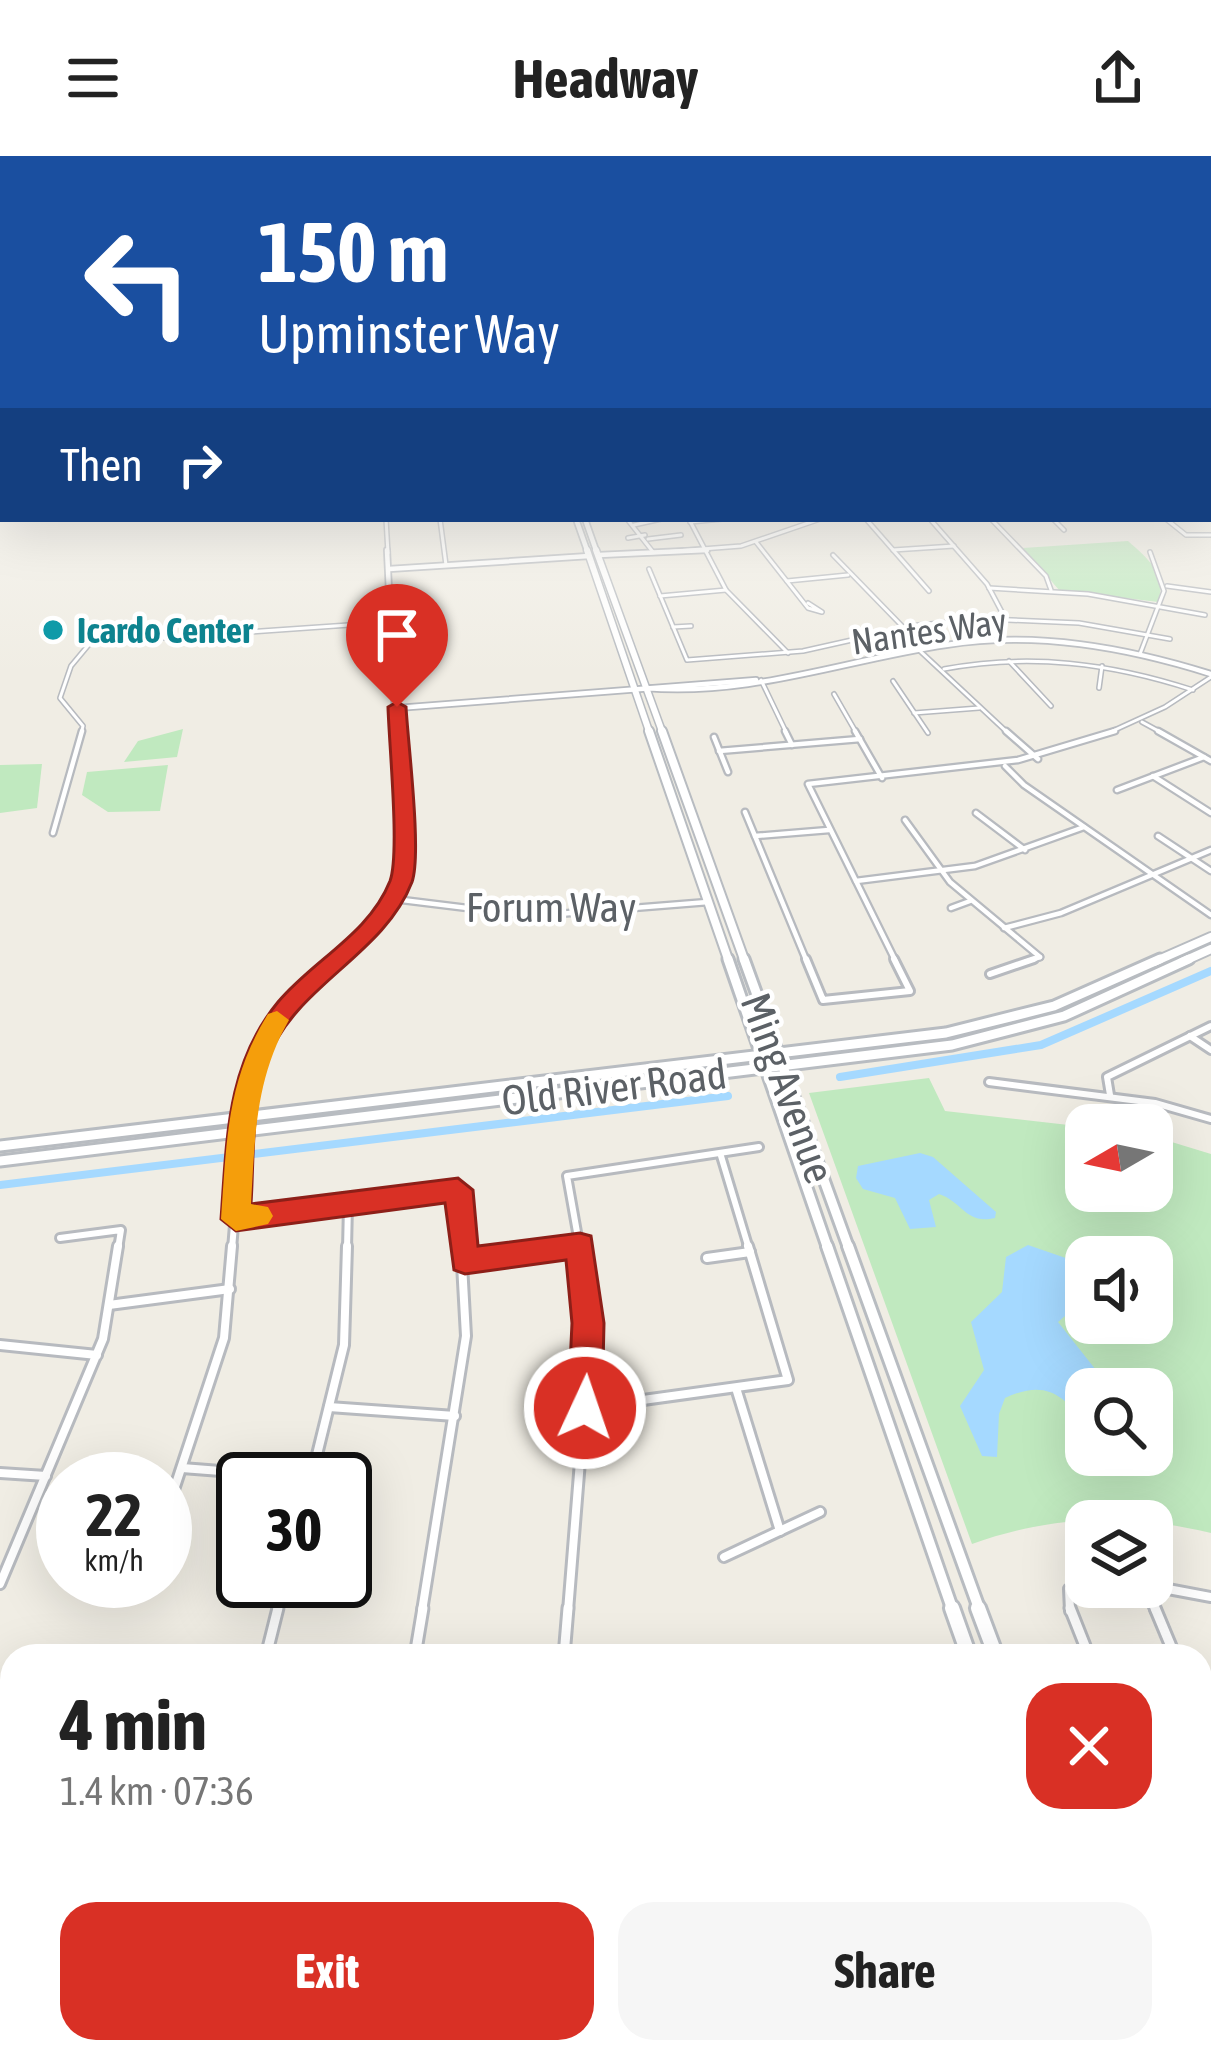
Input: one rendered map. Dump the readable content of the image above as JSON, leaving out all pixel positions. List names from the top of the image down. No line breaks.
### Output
{"streets":{"main road":["Old River Road","Ming Avenue"],"street":["Nantes Way","Forum Way"]},"crossings":[["Forum Way","Ming Avenue"],["Old River Road","Ming Avenue"]],"places":["Icardo Center"],"north":"left","page":{"header":"Headway","turn":["150 m","Upminster Way"],"then":"Then","speed":"22 km/h","limit":"30","heading":["4 min","1.4 km · 07:36"],"buttons":["Exit","Share"]}}
